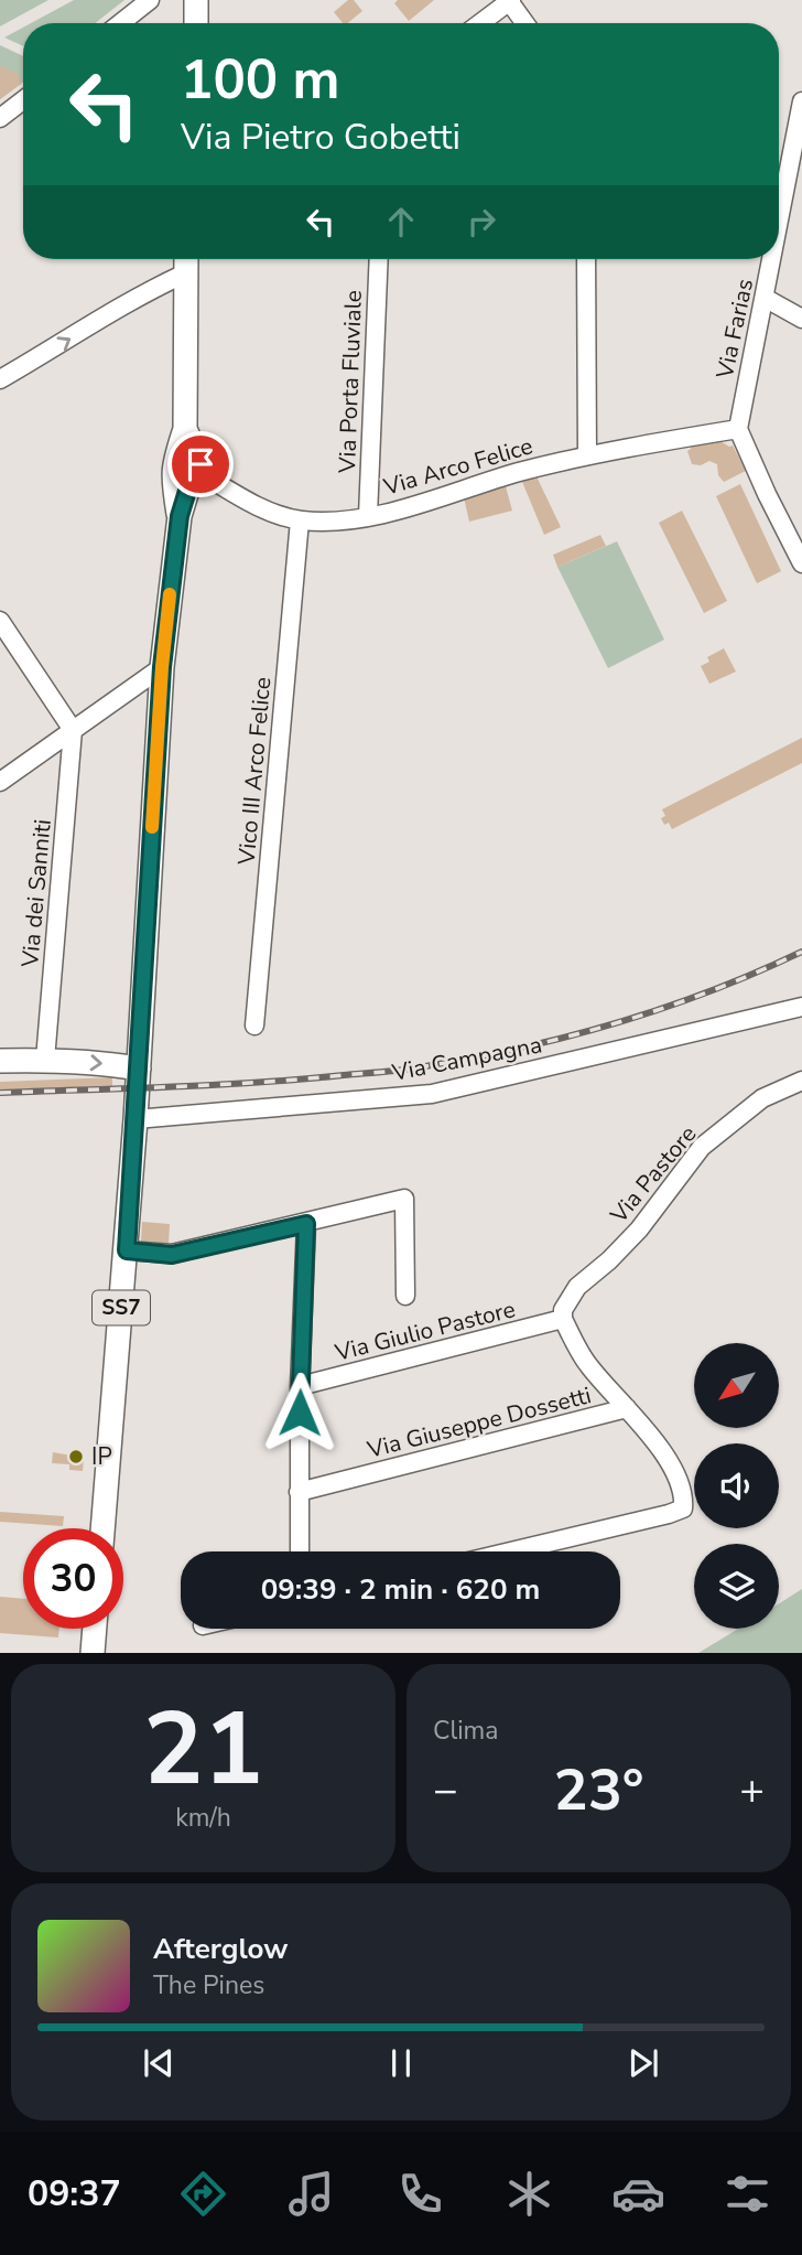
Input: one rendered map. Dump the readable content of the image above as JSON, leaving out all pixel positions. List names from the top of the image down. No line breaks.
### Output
{"streets":{"main road":["SS7"],"street":["Via Farias","Via Porta Fluviale","Via Arco Felice","Vico III Arco Felice","Via dei Sanniti","Via Campagna","Via Pastore","Via Giulio Pastore","Via Giuseppe Dossetti"]},"crossings":[["Via Farias","Via Arco Felice"],["Via Porta Fluviale","Via Arco Felice"],["Via Arco Felice","Vico III Arco Felice"],["Via Arco Felice","SS7"],["Via Campagna","SS7"],["Via Pastore","Via Giulio Pastore"]],"places":["IP"],"north":"bottom left","page":{"turn":["100 m","Via Pietro Gobetti"],"limit":"30","trip":"09:39 · 2 min · 620 m","tile":[["21","km/h"],"Clima"],"heat":["−","23°","+"],"song":["Afterglow","The Pines"],"tabs":"09:37"}}
